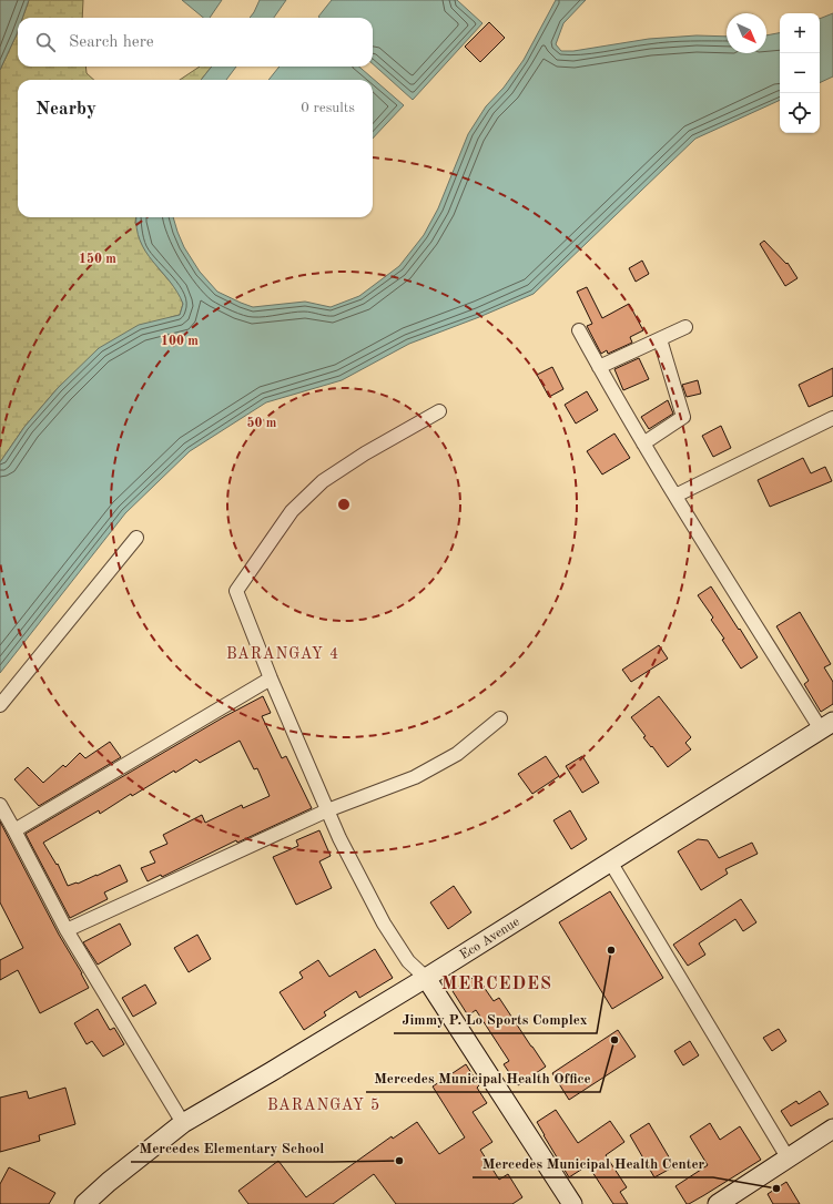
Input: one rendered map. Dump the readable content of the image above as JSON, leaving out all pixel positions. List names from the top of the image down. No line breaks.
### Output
{"streets":{"main road":["Eco Avenue"]},"districts":["BARANGAY 4","MERCEDES","BARANGAY 5"],"places":["Jimmy P. Lo Sports Complex","Mercedes Municipal Health Office","Mercedes Elementary School","Mercedes Municipal Health Center"],"north":"bottom right","page":{"map_buttons":["+","−"],"search":"Search here","heading":["Nearby","0 results"]},"rings":["150 m","100 m","50 m"]}
